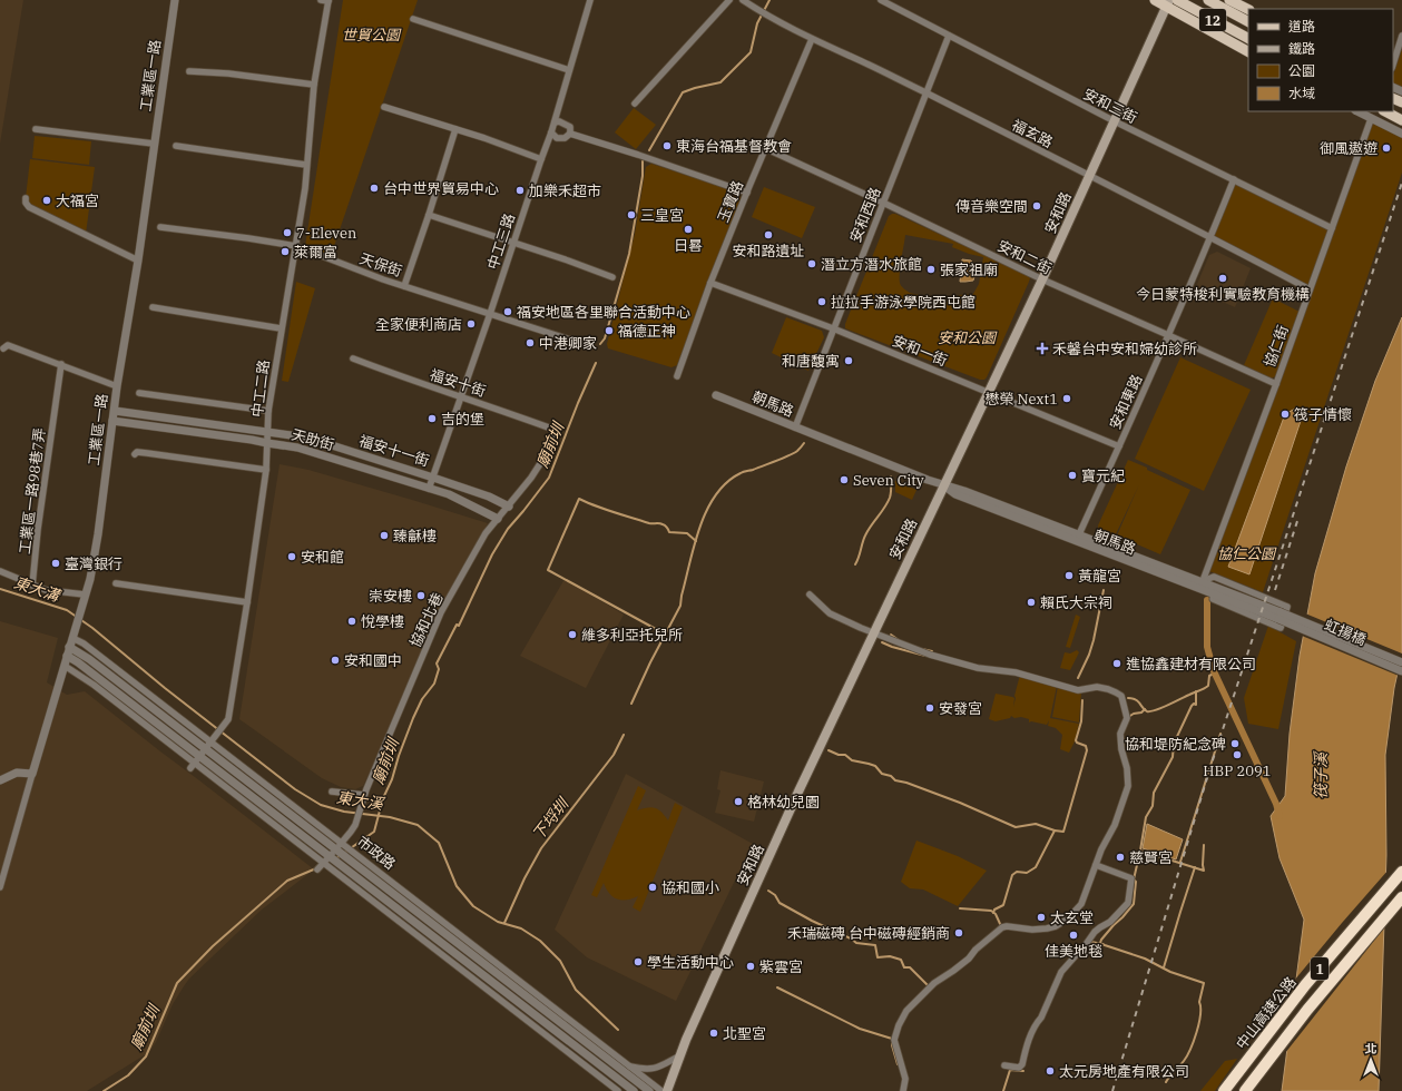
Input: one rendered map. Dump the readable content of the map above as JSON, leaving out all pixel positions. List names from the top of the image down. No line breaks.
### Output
{"streets":{"highway":["1","中山高速公路"],"main road":["12","安和路"],"street":["工業區一路","安和三街","福玄路","玉寶路","安和西路","中工三路","安和二街","天保街","協仁街","安和一街","福安十街","中工二路","安和東路","朝馬路","天助街","福安十一街","工業區一路98巷7弄","協和北巷","虹揚橋","市政路"]},"crossings":[["工業區一路","天助街"],["工業區一路","市政路"],["安和三街","安和路"],["安和三街","安和西路"],["安和三街","協仁街"],["安和三街","安和東路"],["福玄路","玉寶路"],["福玄路","安和路"],["福玄路","安和西路"],["福玄路","協仁街"],["福玄路","安和東路"],["玉寶路","安和二街"],["玉寶路","安和一街"],["安和路","安和二街"],["安和路","安和一街"],["安和路","朝馬路"],["安和西路","安和二街"],["安和西路","安和一街"],["安和西路","朝馬路"],["中工三路","天保街"],["中工三路","福安十街"],["中工三路","天助街"],["中工三路","福安十一街"],["安和二街","協仁街"],["安和二街","安和東路"],["天保街","中工二路"],["協仁街","朝馬路"],["安和一街","安和東路"],["福安十街","協和北巷"],["中工二路","天助街"],["中工二路","福安十一街"],["中工二路","市政路"],["安和東路","朝馬路"],["朝馬路","虹揚橋"],["天助街","協和北巷"],["福安十一街","協和北巷"],["協和北巷","市政路"]],"water":["廟前圳","東大溝","筏子溪","東大溪","下埒圳"],"parks":["世貿公園","安和公園","協仁公園"],"places":{"other":["東海台福基督教會","御風遨遊","台中世界貿易中心","加樂禾超市","大福宮","傳音樂空間","三皇宮","日晷","7-Eleven","安和路遺址","萊爾富","潛立方潛水旅館","張家祖廟","今日蒙特梭利實驗教育機構","拉拉手游泳學院西屯館","福安地區各里聯合活動中心","全家便利商店","福德正神","中港卿家","和唐馥寓","懋榮 Next1","筏子情懷","吉的堡","寶元紀","Seven City","臻龢樓","安和館","臺灣銀行","黃龍宮","崇安樓","賴氏大宗祠","悅學樓","維多利亞托兒所","安和國中","進協鑫建材有限公司","安發宮","協和堤防紀念碑","HBP 2091","格林幼兒園","慈賢宮","協和國小","太玄堂","禾瑞磁磚 台中磁磚經銷商","佳美地毯","學生活動中心","紫雲宮","北聖宮","太元房地產有限公司"],"health":["禾馨台中安和婦幼診所"]},"legend":["道路","鐵路","公園","水域"],"north":"top"}
